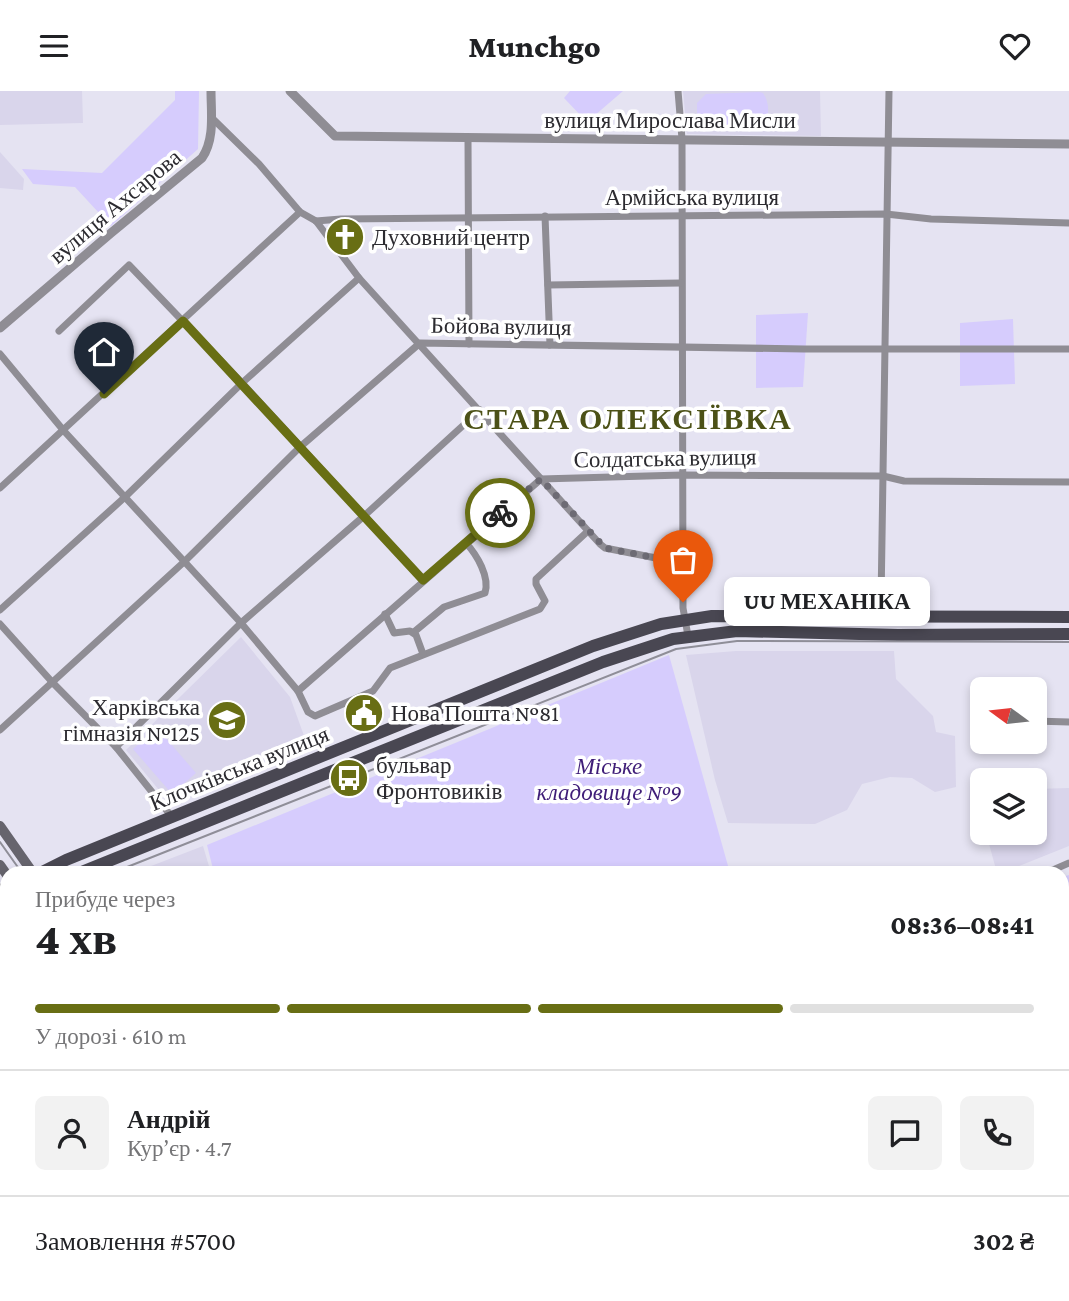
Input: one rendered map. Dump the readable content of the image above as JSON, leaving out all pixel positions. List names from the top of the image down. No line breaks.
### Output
{"streets":{"main road":["Клочківська вулиця"],"street":["вулиця Мирослава Мисли","Армійська вулиця","вулиця Ахсарова","Бойова вулиця","Солдатська вулиця"]},"districts":["СТАРА ОЛЕКСІЇВКА"],"parks":["Міське кладовище №9"],"places":{"church":["Духовний центр"],"other":["UU МЕХАНІКА"],"public building":["Нова Пошта №81"],"school or university":["Харківська гімназія №125"],"bus stop":["бульвар Фронтовиків"]},"north":"left","page":{"header":"Munchgo","bubble":"UU МЕХАНІКА","heading":["4 хв","Прибуде через","08:36–08:41"],"panel":["Андрій","Кур’єр · 4.7","Замовлення #5700","302 ₴"],"bar":"У дорозі · 610 m"}}
